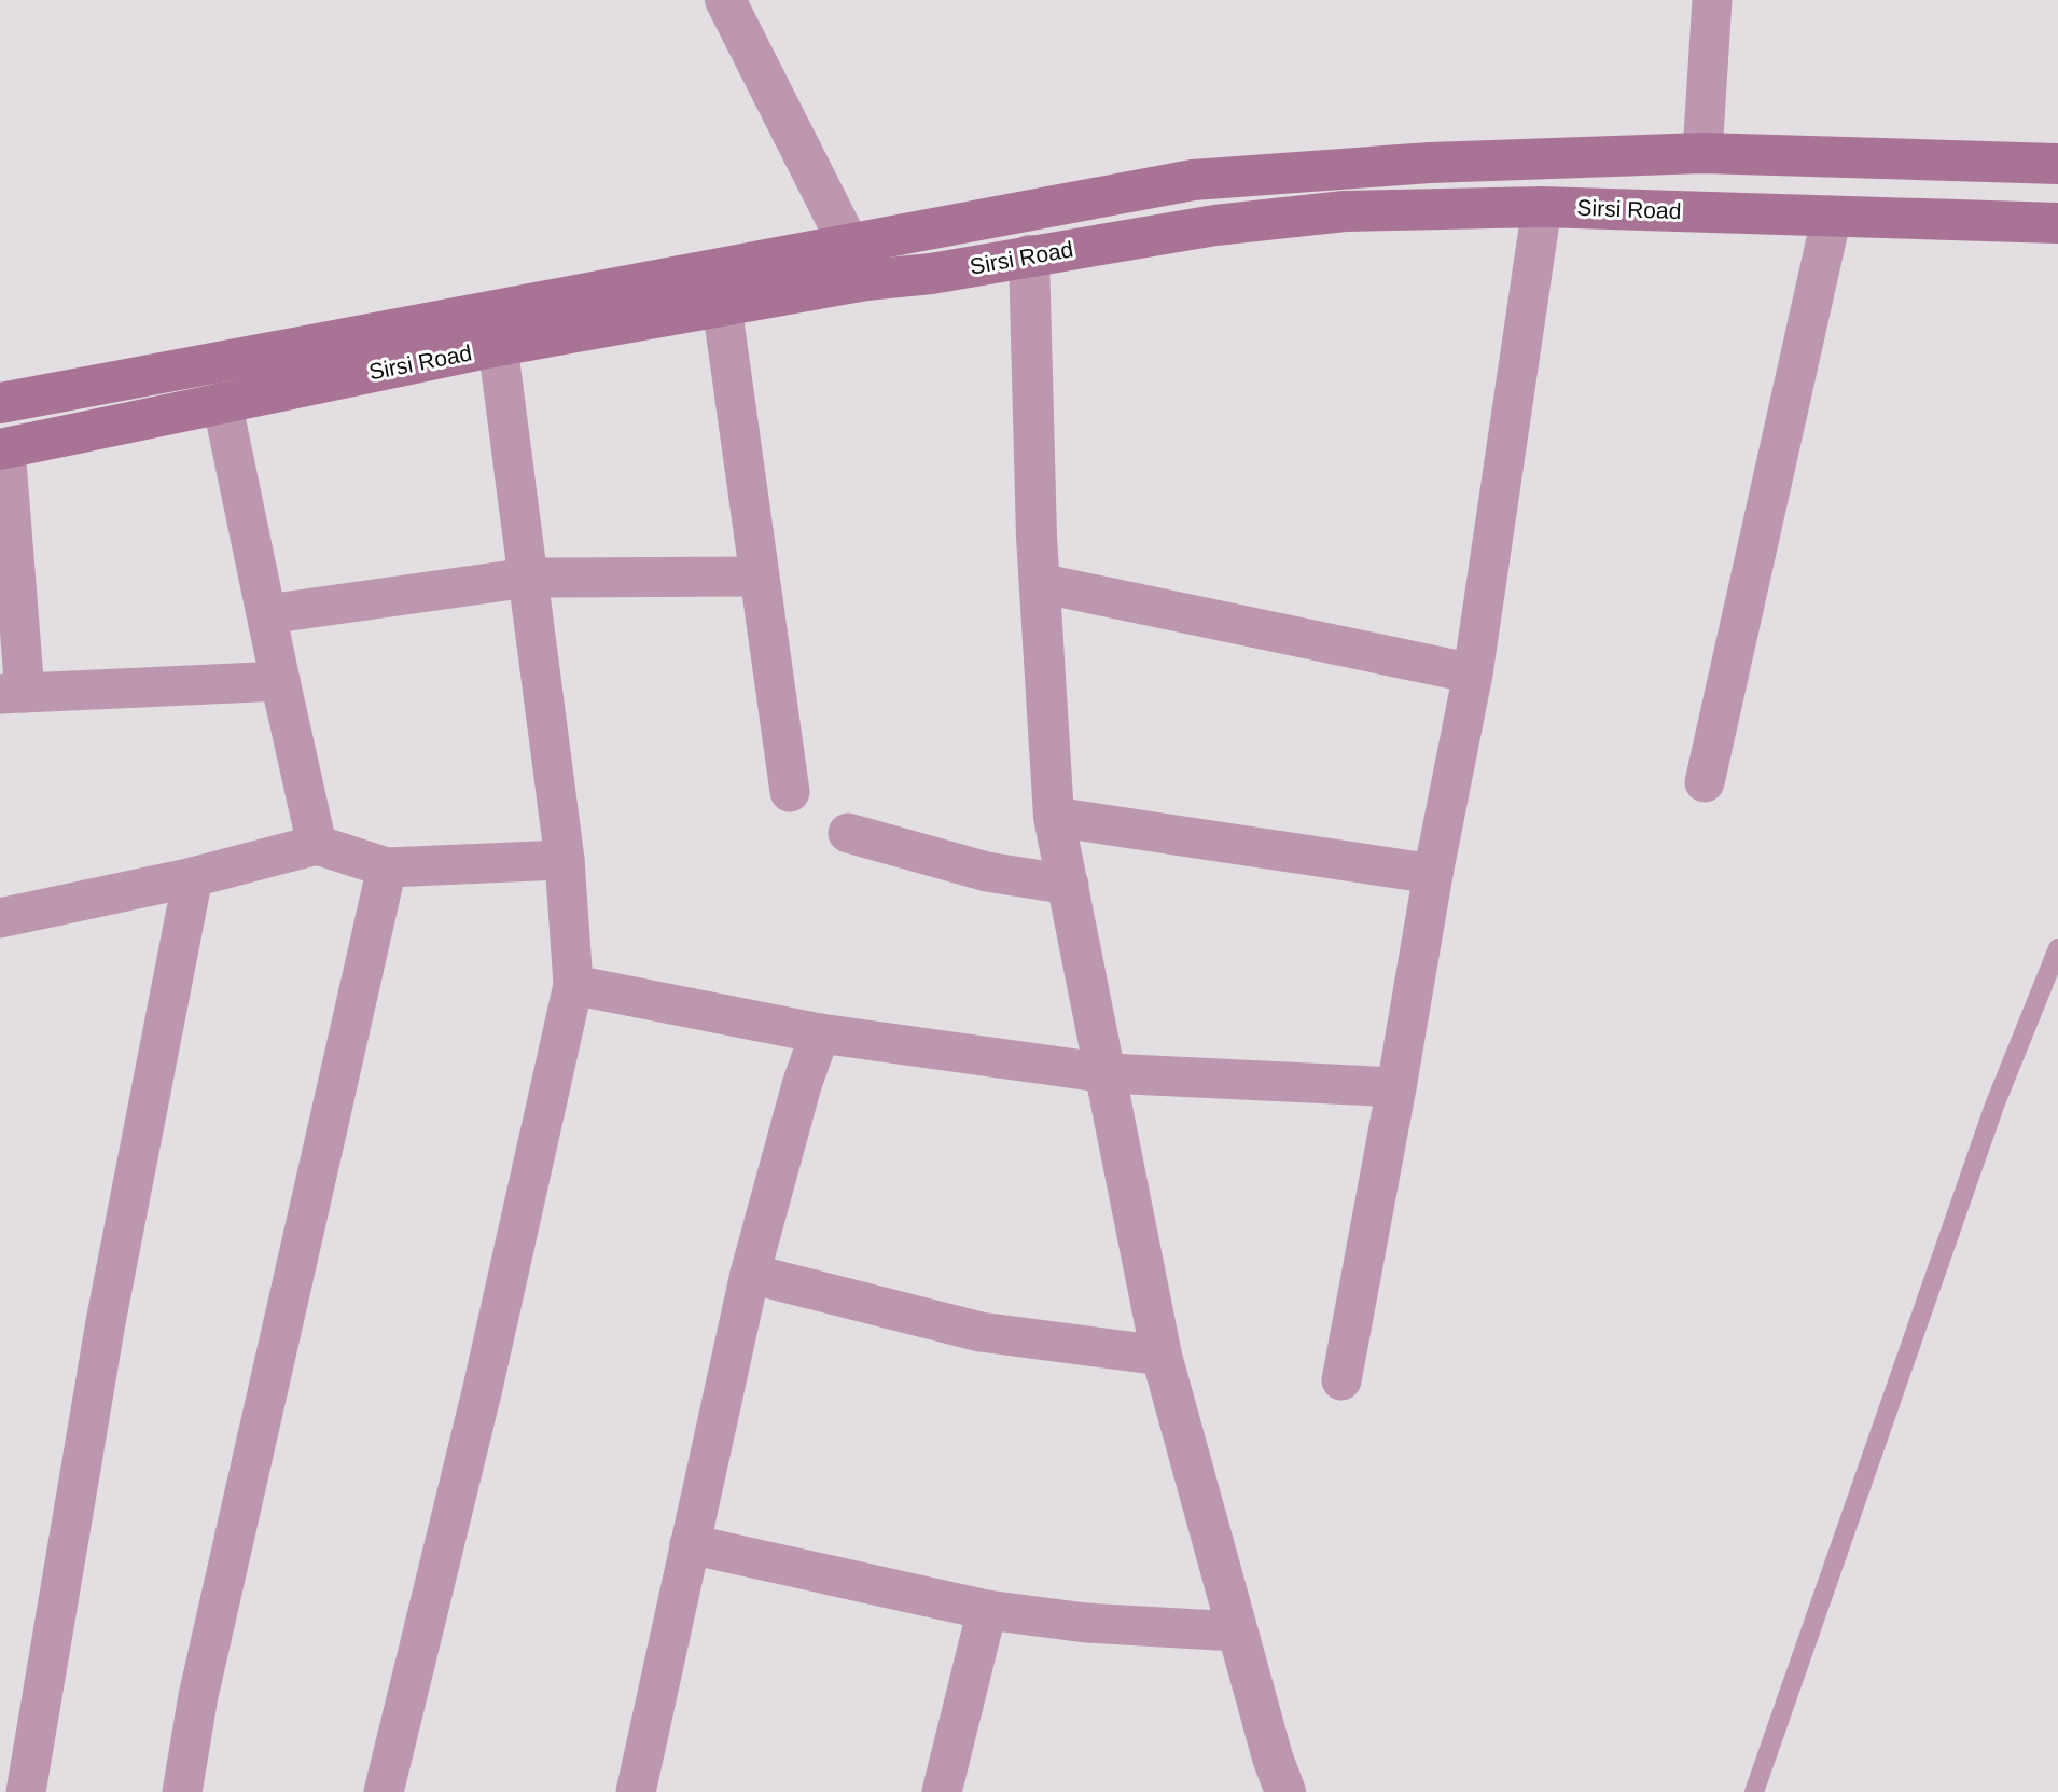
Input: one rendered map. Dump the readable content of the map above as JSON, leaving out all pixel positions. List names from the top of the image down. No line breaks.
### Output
{"streets":{"main road":["Sirsi Road"]}}
